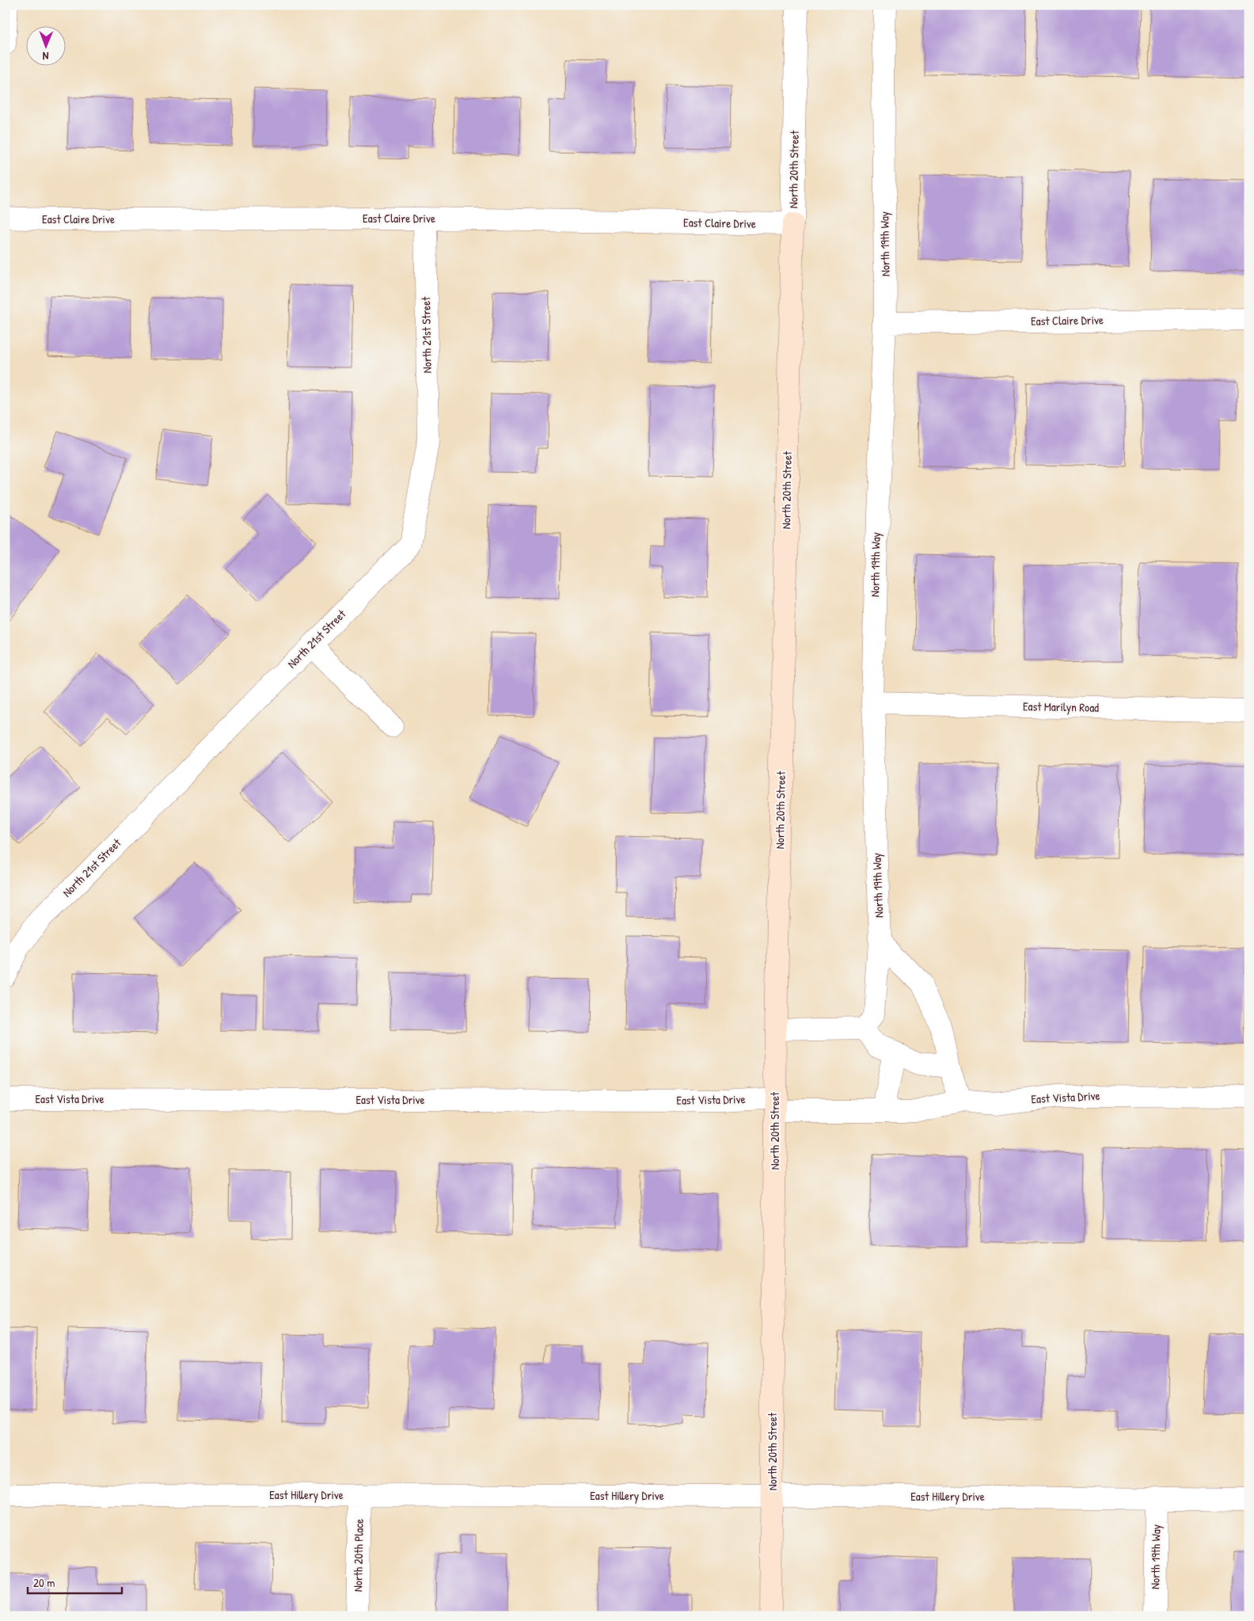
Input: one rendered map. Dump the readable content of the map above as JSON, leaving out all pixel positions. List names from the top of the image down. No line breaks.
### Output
{"streets":{"street":["North 20th Street","East Claire Drive","North 19th Way","North 21st Street","East Marilyn Road","East Vista Drive","East Hillery Drive","North 20th Place"]},"crossings":[["North 20th Street","East Claire Drive"],["North 20th Street","East Vista Drive"],["North 20th Street","East Hillery Drive"],["East Claire Drive","North 19th Way"],["East Claire Drive","North 21st Street"],["North 19th Way","East Marilyn Road"],["North 19th Way","East Hillery Drive"],["East Hillery Drive","North 20th Place"]],"scale_bar":"20 m","north":"bottom"}
